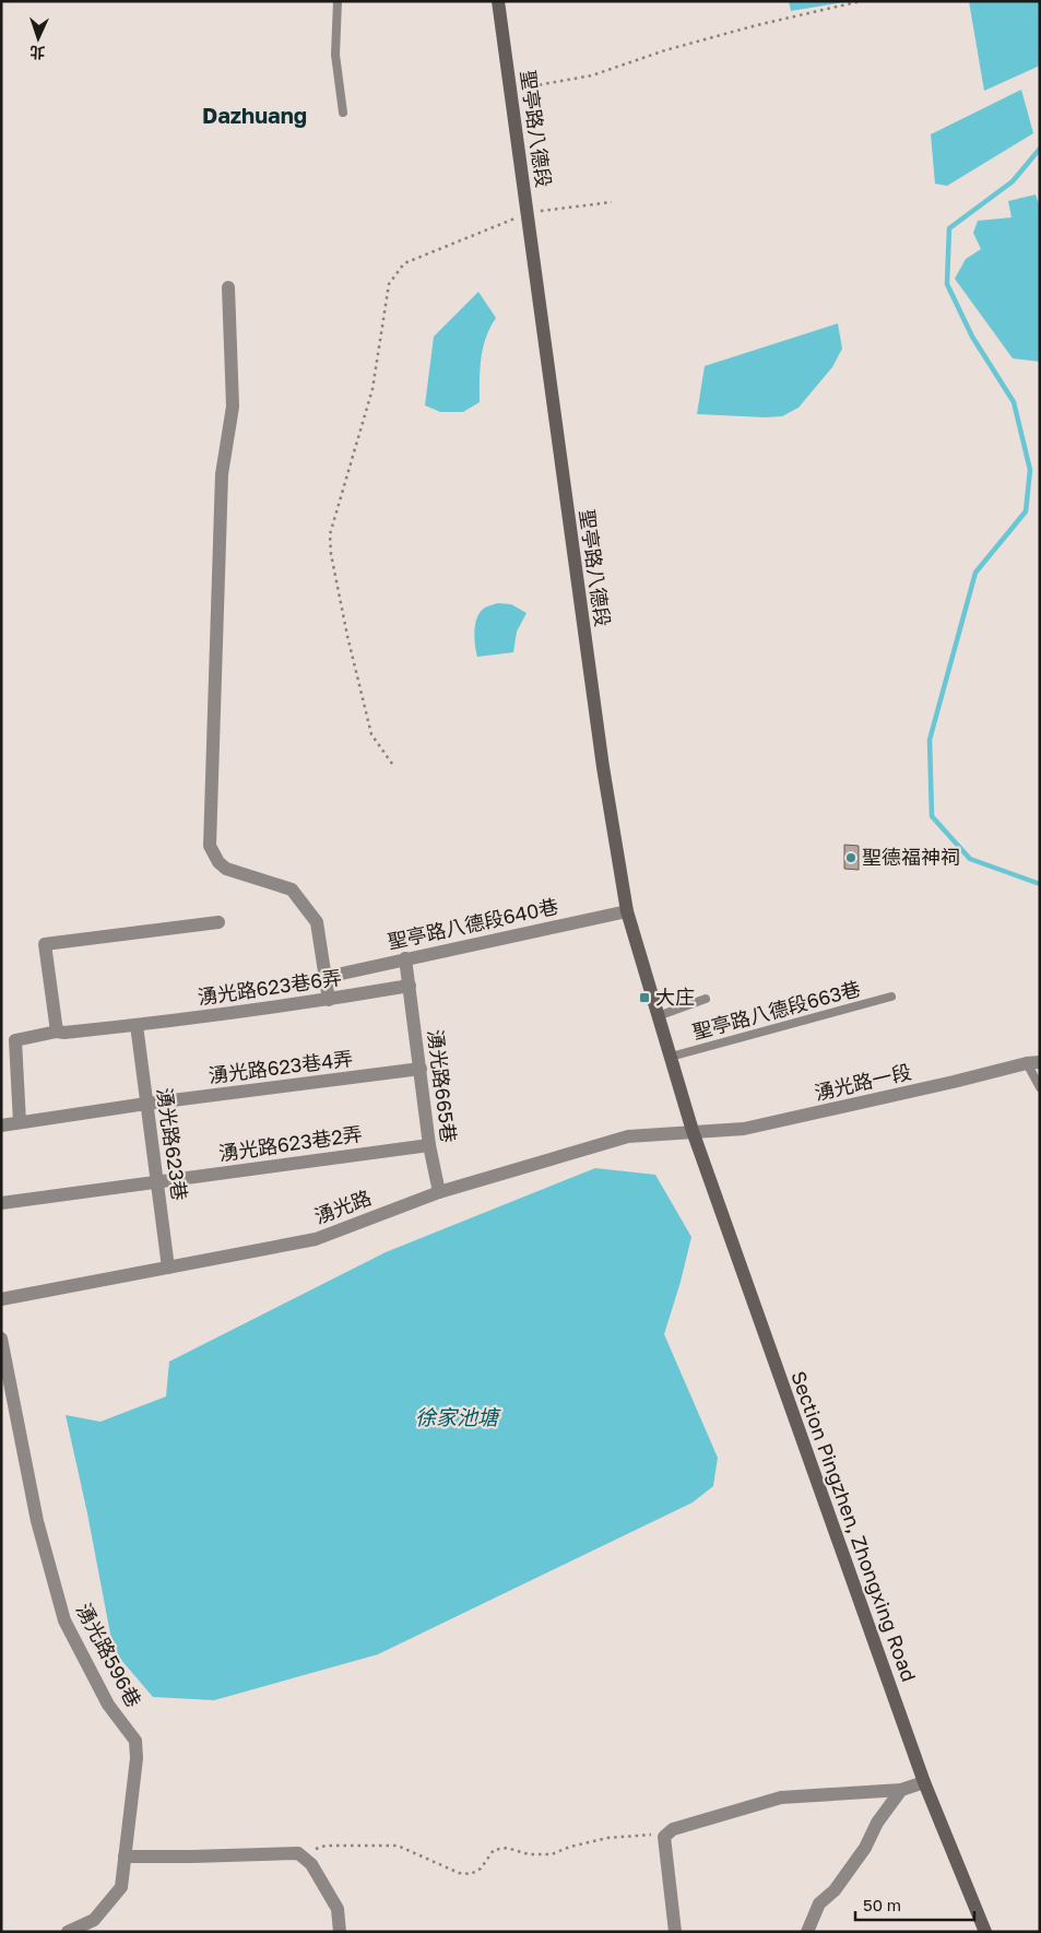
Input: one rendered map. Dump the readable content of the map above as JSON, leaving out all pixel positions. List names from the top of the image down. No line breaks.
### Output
{"streets":{"street":["聖亭路八德段","聖亭路八德段640巷","湧光路623巷6弄","湧光路623巷4弄","湧光路一段","湧光路665巷","湧光路623巷","湧光路623巷2弄","湧光路","Section Pingzhen, Zhongxing Road","湧光路596巷"],"lane":["聖亭路八德段663巷"]},"crossings":[["聖亭路八德段","聖亭路八德段640巷"],["聖亭路八德段","聖亭路八德段663巷"],["聖亭路八德段","湧光路一段"],["聖亭路八德段","湧光路"],["聖亭路八德段","Section Pingzhen, Zhongxing Road"],["聖亭路八德段640巷","湧光路665巷"],["湧光路623巷6弄","湧光路623巷4弄"],["湧光路623巷6弄","湧光路665巷"],["湧光路623巷6弄","湧光路623巷"],["湧光路623巷4弄","湧光路665巷"],["湧光路623巷4弄","湧光路623巷"],["湧光路一段","湧光路"],["湧光路一段","Section Pingzhen, Zhongxing Road"],["湧光路665巷","湧光路623巷2弄"],["湧光路665巷","湧光路"],["湧光路623巷","湧光路623巷2弄"],["湧光路623巷","湧光路"],["湧光路","Section Pingzhen, Zhongxing Road"]],"districts":["Dazhuang"],"water":["徐家池塘"],"places":{"other":["聖德福神祠"],"transit":["大庄"]},"scale_bar":"50 m","north":"bottom"}
